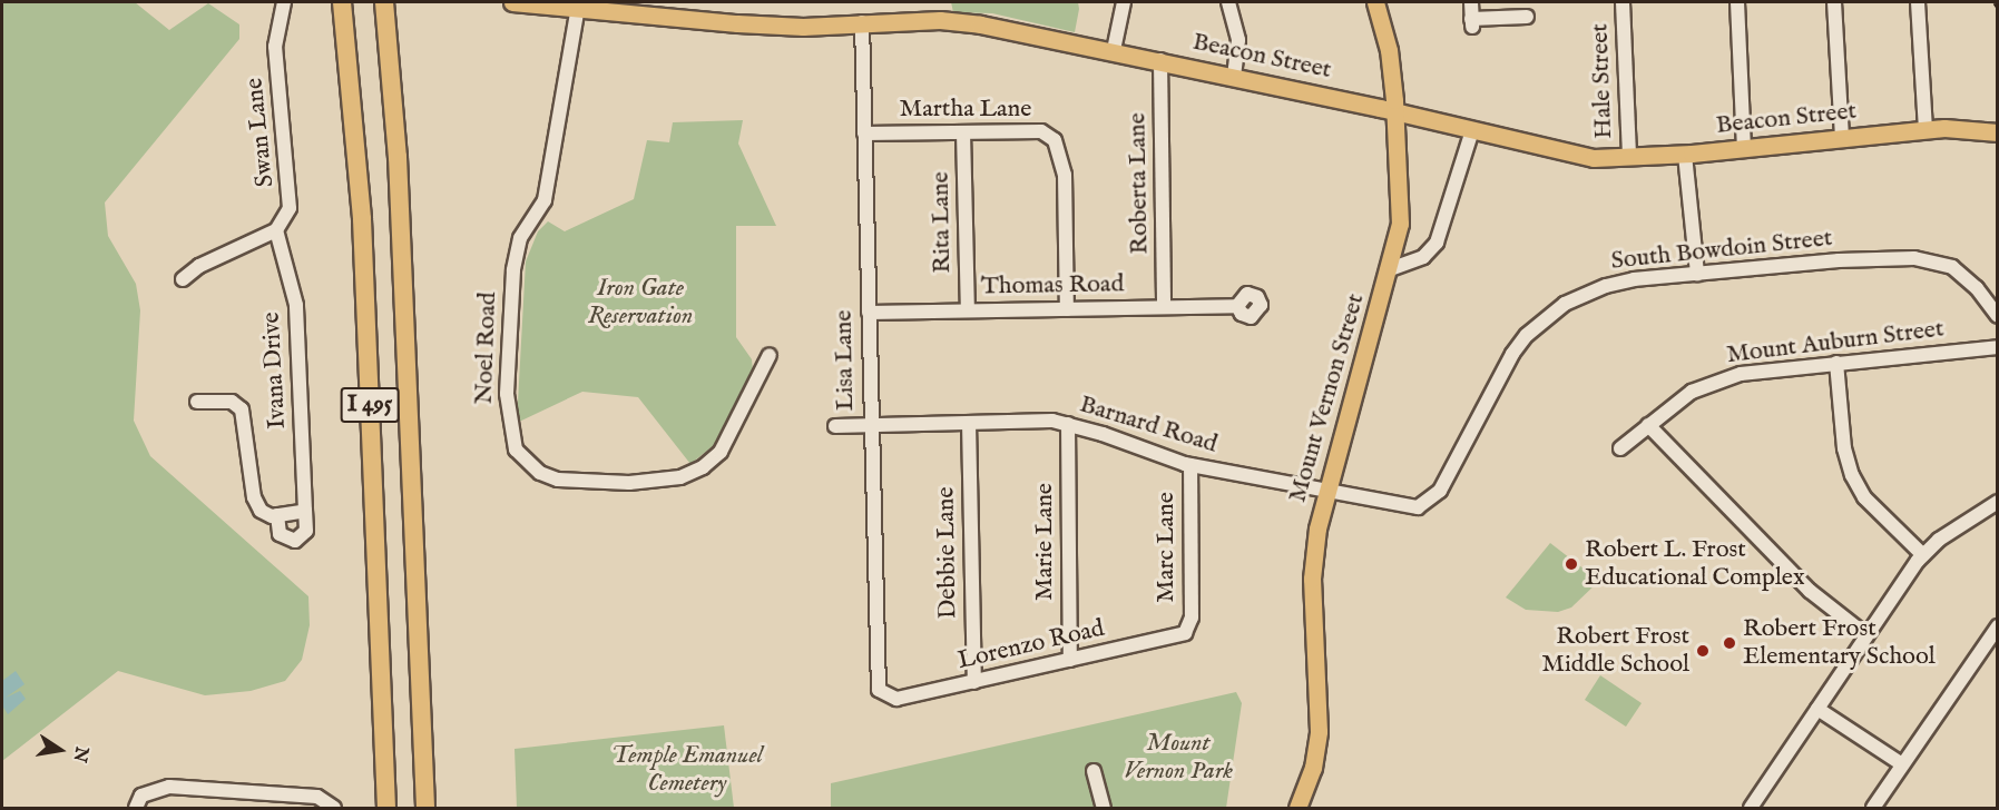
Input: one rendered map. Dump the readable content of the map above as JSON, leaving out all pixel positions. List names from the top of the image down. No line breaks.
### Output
{"streets":{"highway":["I 495"],"main road":["Beacon Street","Mount Vernon Street"],"street":["Hale Street","Martha Lane","Swan Lane","Roberta Lane","Rita Lane","South Bowdoin Street","Thomas Road","Mount Auburn Street","Noel Road","Lisa Lane","Ivana Drive","Barnard Road","Marie Lane","Marc Lane","Debbie Lane","Lorenzo Road"]},"crossings":[["Beacon Street","Hale Street"],["Beacon Street","Roberta Lane"],["Beacon Street","Noel Road"],["Beacon Street","Lisa Lane"],["Beacon Street","Mount Vernon Street"],["Martha Lane","Rita Lane"],["Martha Lane","Thomas Road"],["Martha Lane","Lisa Lane"],["Swan Lane","Ivana Drive"],["Roberta Lane","Thomas Road"],["Rita Lane","Thomas Road"],["South Bowdoin Street","Barnard Road"],["Thomas Road","Lisa Lane"],["Lisa Lane","Barnard Road"],["Lisa Lane","Lorenzo Road"],["Mount Vernon Street","Barnard Road"],["Barnard Road","Marie Lane"],["Barnard Road","Marc Lane"],["Barnard Road","Debbie Lane"],["Marie Lane","Lorenzo Road"],["Marc Lane","Lorenzo Road"],["Debbie Lane","Lorenzo Road"]],"parks":["Iron Gate Reservation","Mount Vernon Park","Temple Emanuel Cemetery"],"places":["Robert L. Frost Educational Complex","Robert Frost Elementary School","Robert Frost Middle School"],"north":"right"}
